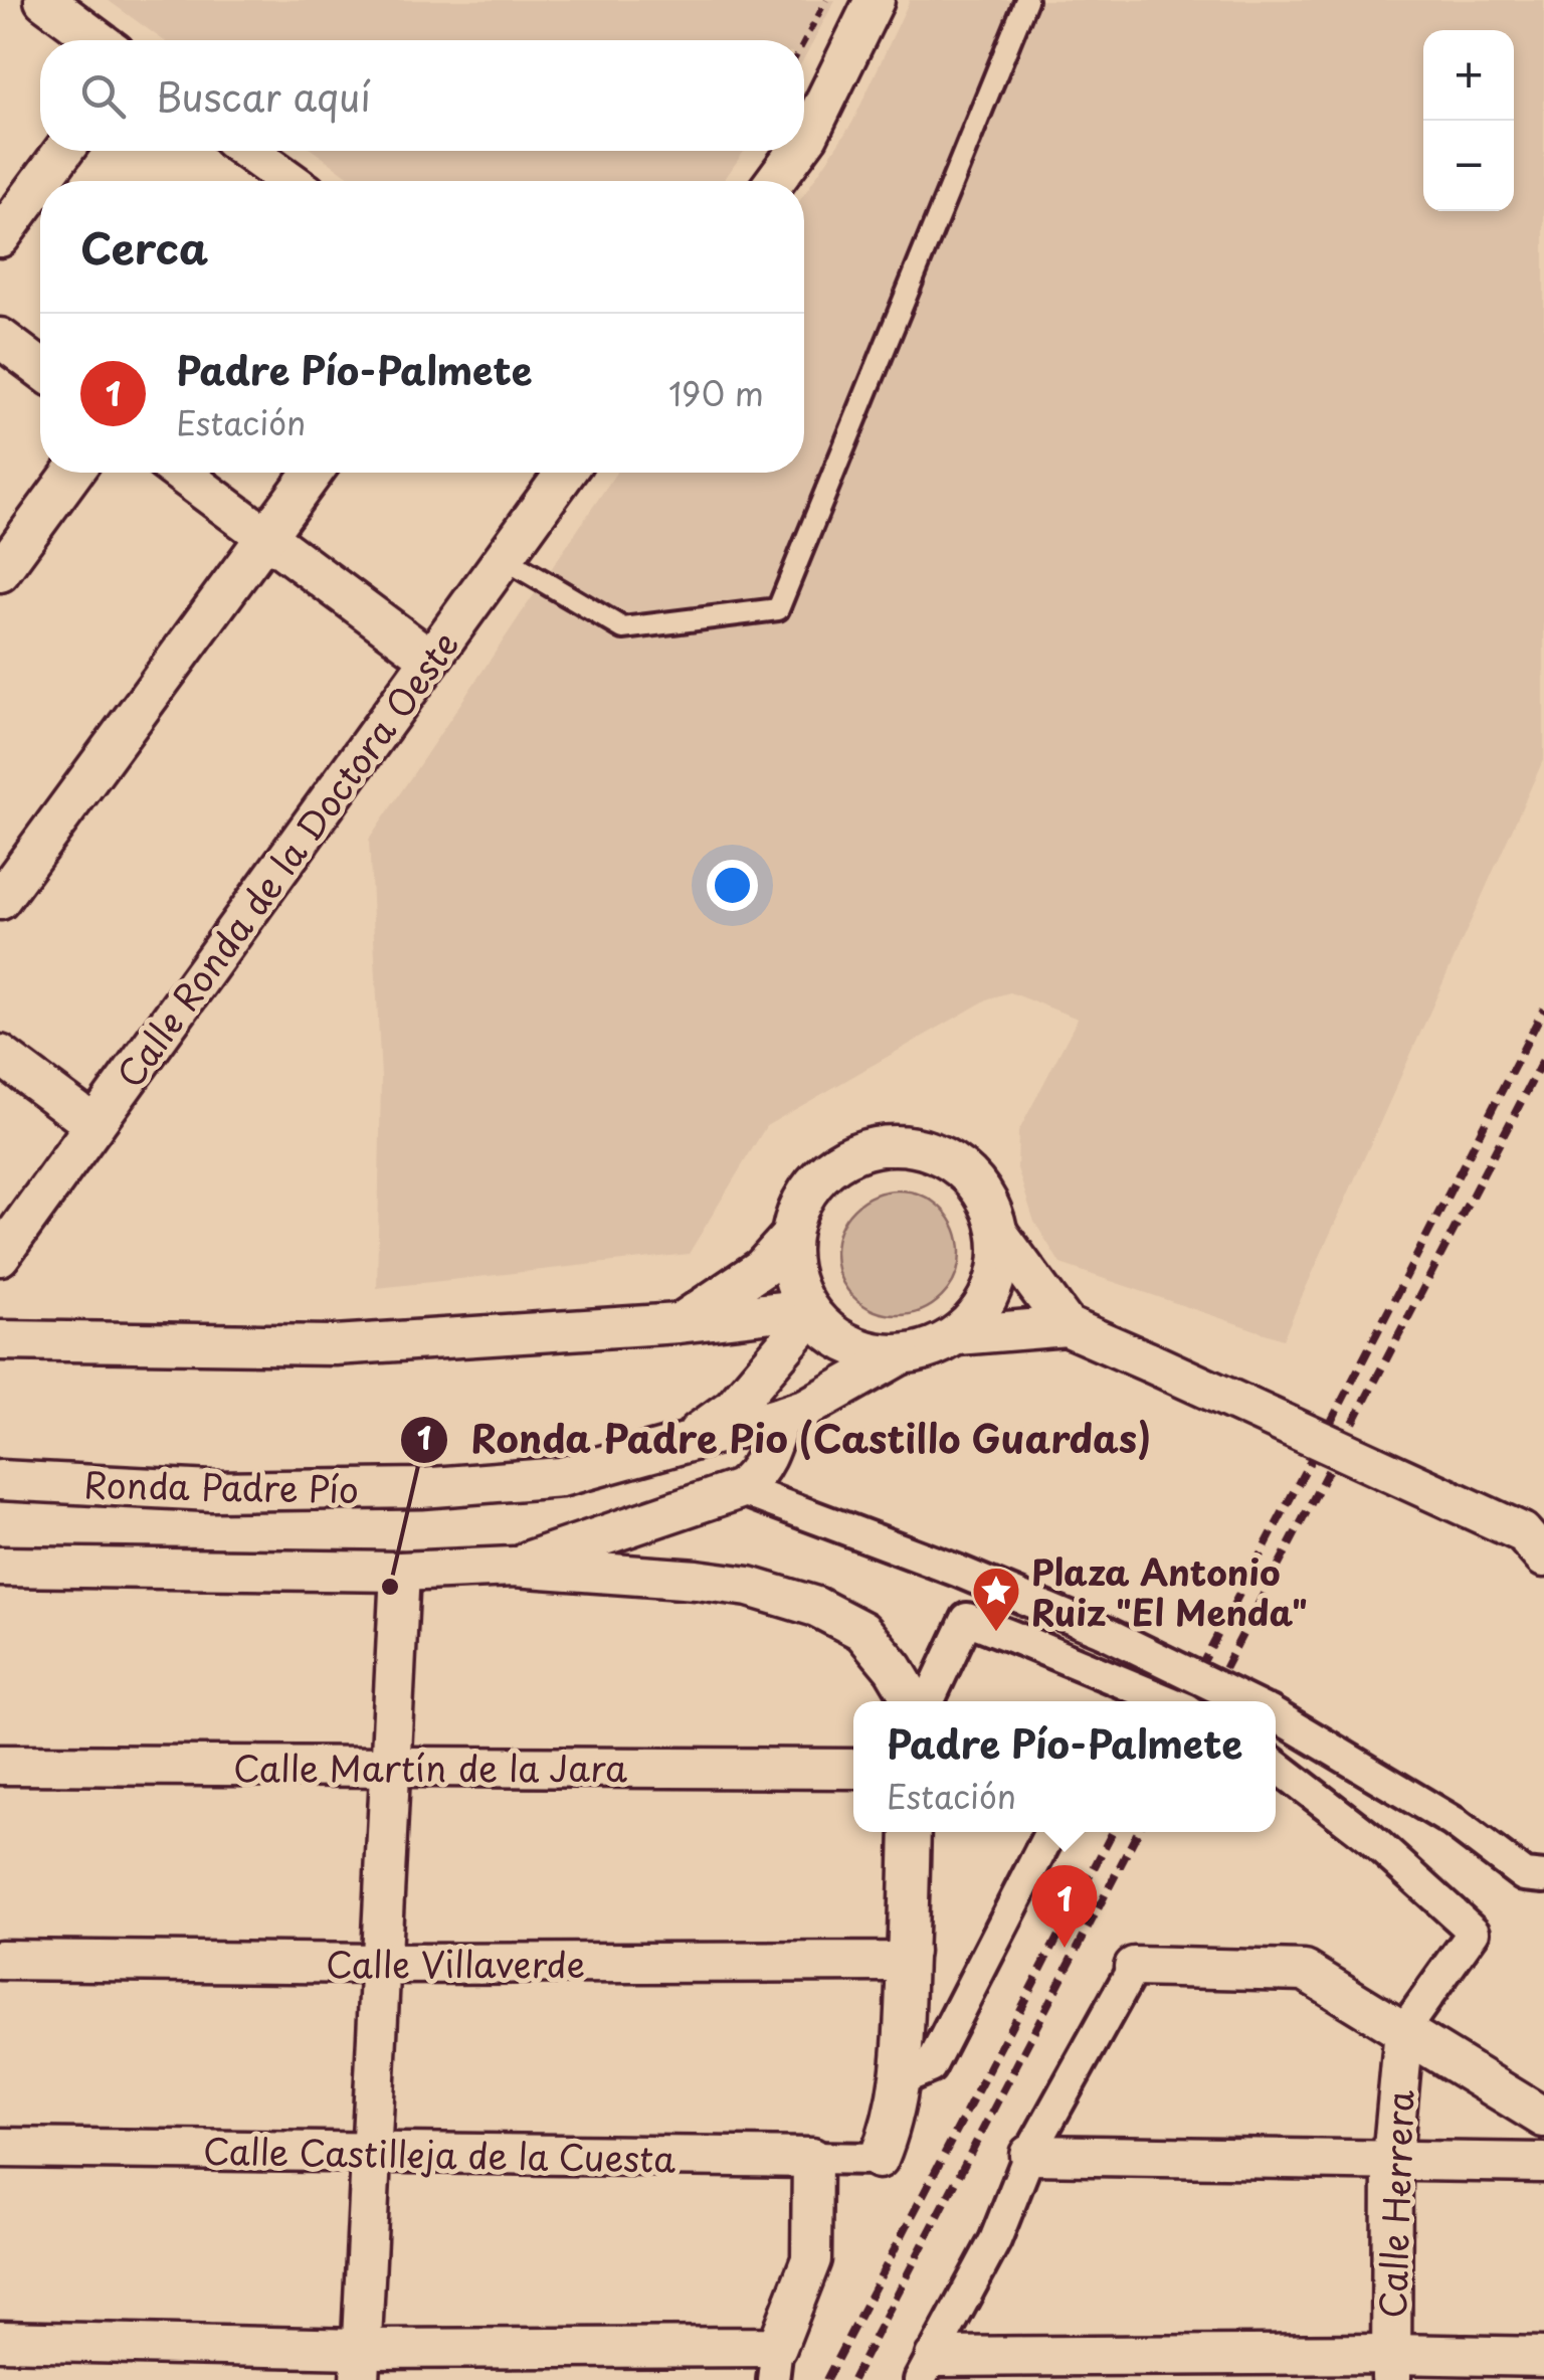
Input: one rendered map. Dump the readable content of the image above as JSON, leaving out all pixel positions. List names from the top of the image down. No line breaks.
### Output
{"streets":{"street":["Calle Ronda de la Doctora Oeste","Ronda Padre Pío","Calle Martín de la Jara","Calle Villaverde","Calle Castilleja de la Cuesta","Calle Herrera"]},"places":{"other":["Ronda Padre Pio (Castillo Guardas)"],"place":["Plaza Antonio Ruiz \"El Menda\""]},"page":{"map_buttons":["+","−"],"search":"Buscar aquí","heading":"Cerca","list":[{"mark":"1","name":"Padre Pío-Palmete","note":"Estación","value":"190 m"}],"popup":["Padre Pío-Palmete","Estación"],"pins":"1"}}
